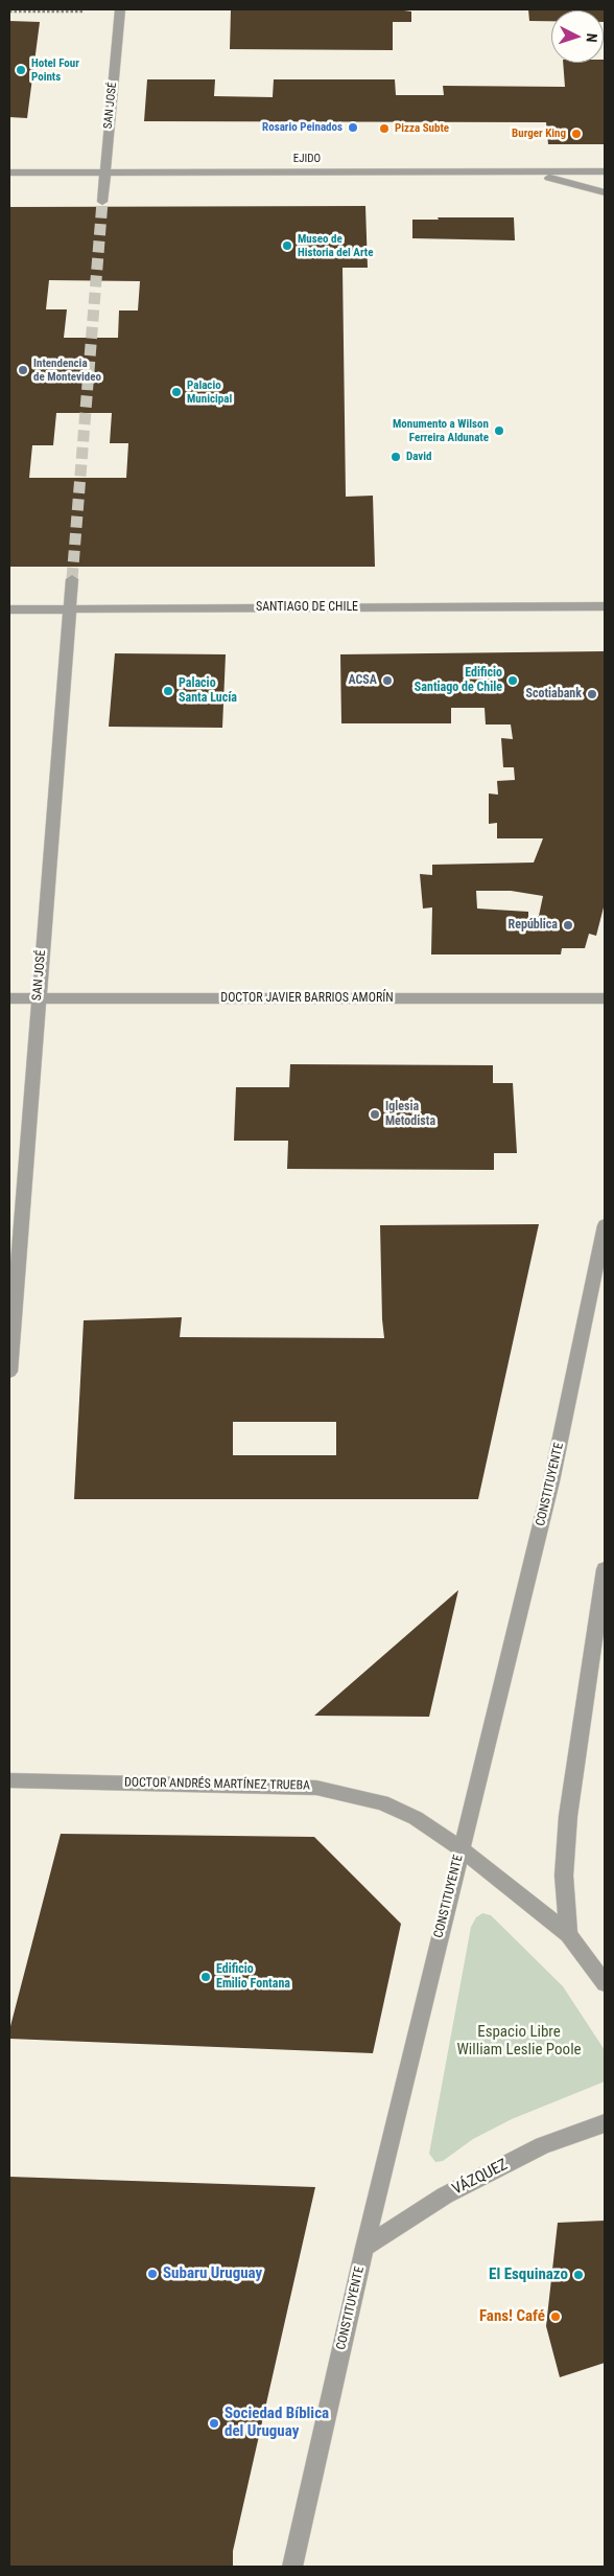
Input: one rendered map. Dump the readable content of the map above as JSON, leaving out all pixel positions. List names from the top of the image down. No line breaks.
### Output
{"streets":{"street":["SAN JOSÉ","EJIDO","SANTIAGO DE CHILE","DOCTOR JAVIER BARRIOS AMORÍN","CONSTITUYENTE","DOCTOR ANDRÉS MARTÍNEZ TRUEBA","VÁZQUEZ"]},"crossings":[["SAN JOSÉ","EJIDO"],["SAN JOSÉ","SANTIAGO DE CHILE"],["SAN JOSÉ","DOCTOR JAVIER BARRIOS AMORÍN"],["CONSTITUYENTE","DOCTOR ANDRÉS MARTÍNEZ TRUEBA"],["CONSTITUYENTE","VÁZQUEZ"]],"parks":["Espacio Libre William Leslie Poole"],"places":["Hotel Four Points","Rosario Peinados","Pizza Subte","Burger King","Museo de Historia del Arte","Intendencia de Montevideo","Palacio Municipal","Monumento a Wilson Ferreira Aldunate","David","ACSA","Edificio Santiago de Chile","Palacio Santa Lucía","Scotiabank","República","Iglesia Metodista","Edificio Emilio Fontana","Subaru Uruguay","El Esquinazo","Fans! Café","Sociedad Bíblica del Uruguay"],"north":"right"}
